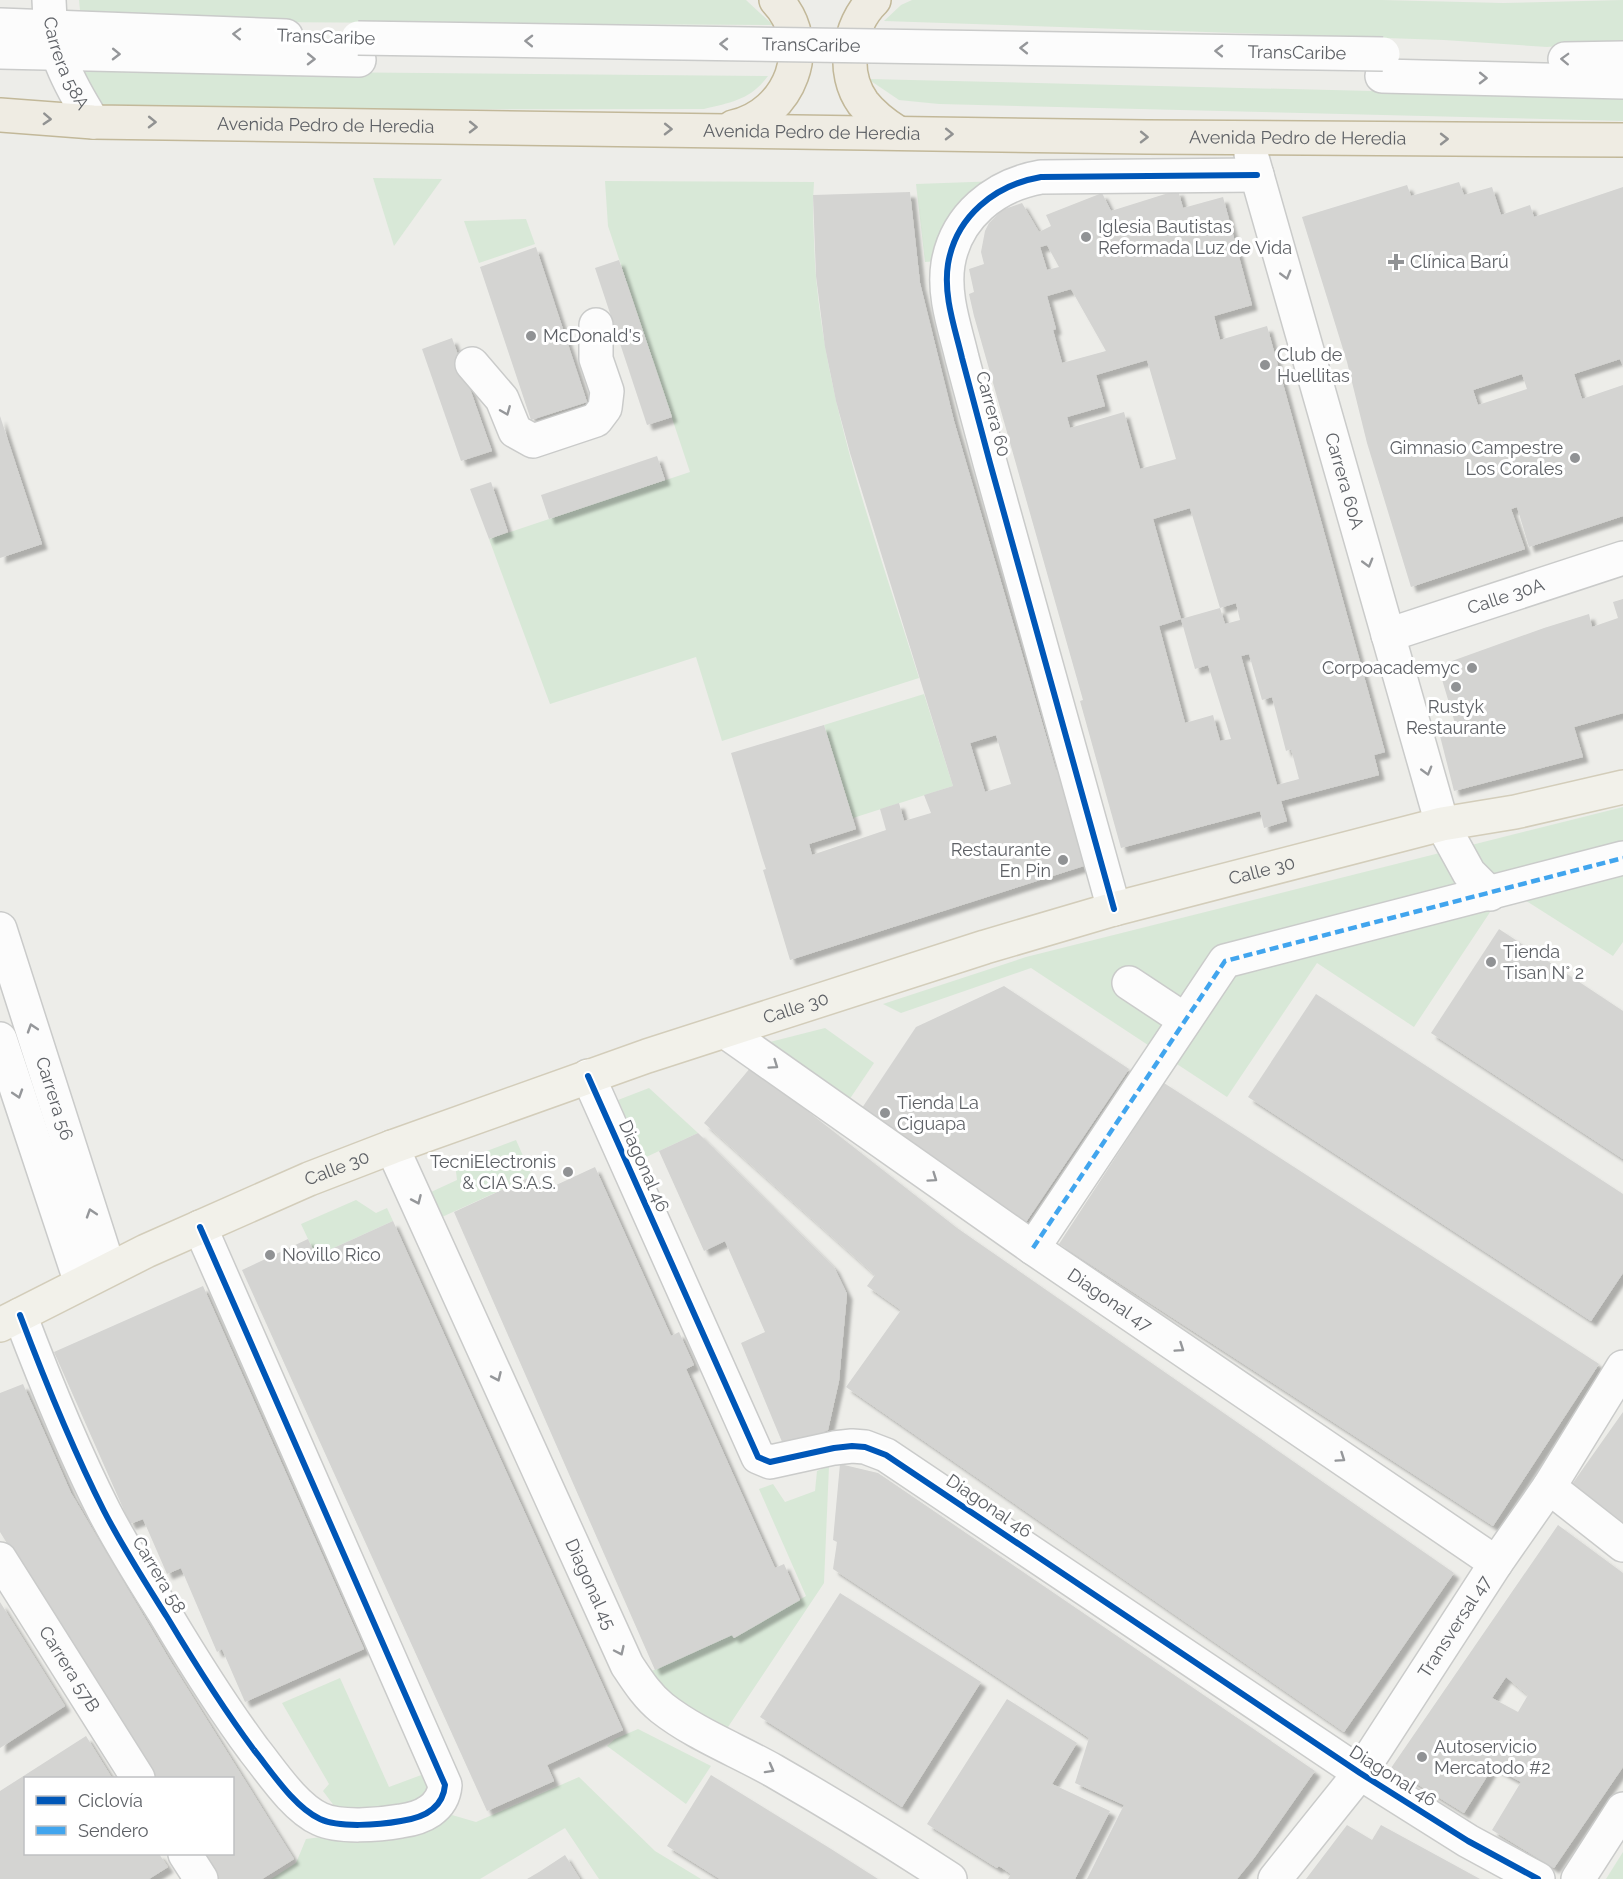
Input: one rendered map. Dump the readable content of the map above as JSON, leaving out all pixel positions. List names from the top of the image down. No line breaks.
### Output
{"streets":{"highway":["Avenida Pedro de Heredia"],"main road":["Calle 30"],"street":["TransCaribe","Carrera 58A","Carrera 60","Carrera 60A","Calle 30A","Carrera 56","Diagonal 46","Diagonal 47","Carrera 58","Diagonal 45","Transversal 47","Carrera 57B"]},"crossings":[["TransCaribe","Carrera 58A"],["Carrera 58A","Avenida Pedro de Heredia"],["Avenida Pedro de Heredia","Carrera 60A"],["Carrera 60","Carrera 60A"],["Carrera 60","Calle 30"],["Carrera 60A","Calle 30A"],["Carrera 60A","Calle 30"],["Calle 30","Carrera 56"],["Calle 30","Diagonal 46"],["Calle 30","Diagonal 47"],["Calle 30","Carrera 58"],["Calle 30","Diagonal 45"],["Diagonal 46","Transversal 47"],["Diagonal 47","Transversal 47"]],"one_way":["Avenida Pedro de Heredia","Carrera 60A","Diagonal 47","Diagonal 45"],"places":{"other":["Iglesia Bautistas Reformada Luz de Vida","McDonald's","Club de Huellitas","Gimnasio Campestre Los Corales","Corpoacademyc","Rustyk Restaurante","Restaurante En Pin","Tienda Tisan N° 2","Tienda La Ciguapa","TecniElectronis & CIA S.A.S.","Novillo Rico","Autoservicio Mercatodo #2"],"health":["Clínica Barú"]},"legend":["Ciclovía","Sendero"]}
